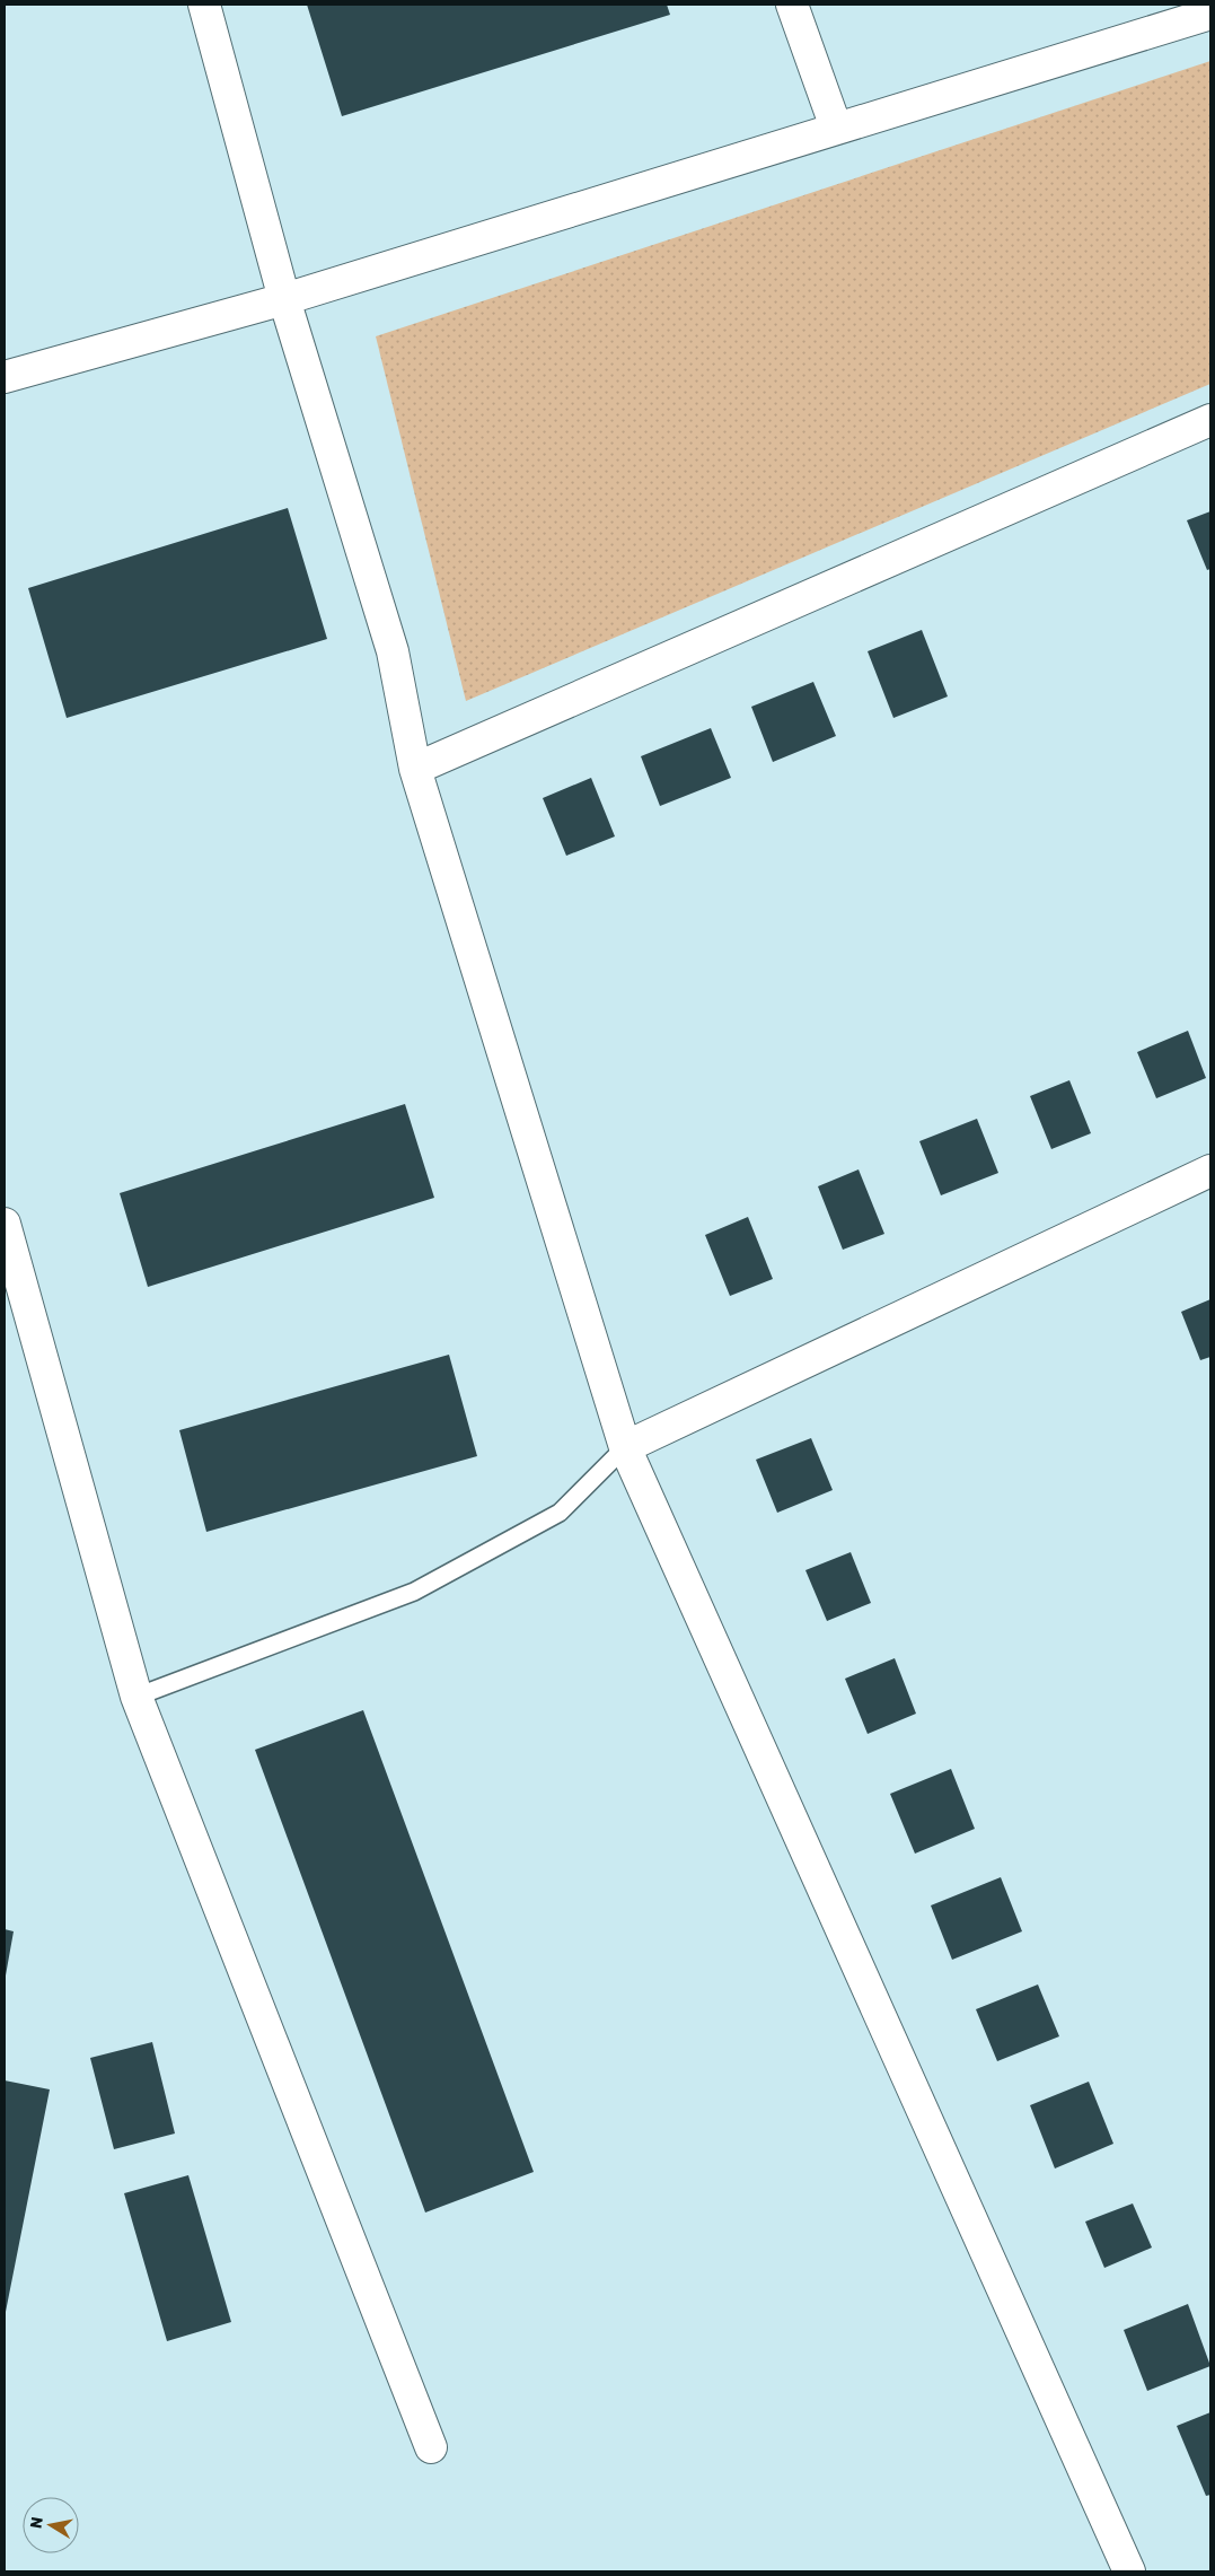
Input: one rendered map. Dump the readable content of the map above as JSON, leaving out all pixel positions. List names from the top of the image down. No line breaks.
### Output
{"north":"left"}
